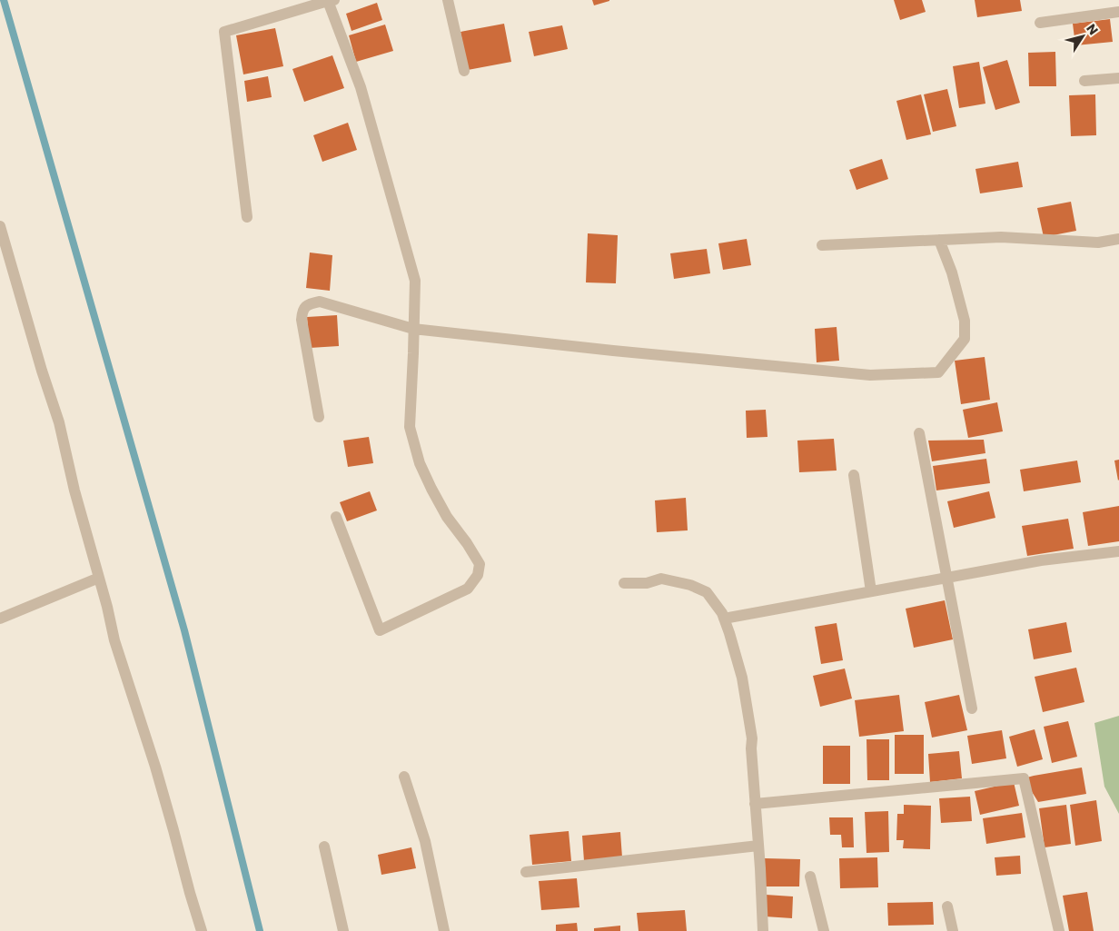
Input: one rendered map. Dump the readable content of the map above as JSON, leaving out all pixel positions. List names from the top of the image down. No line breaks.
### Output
{"north":"top right"}
